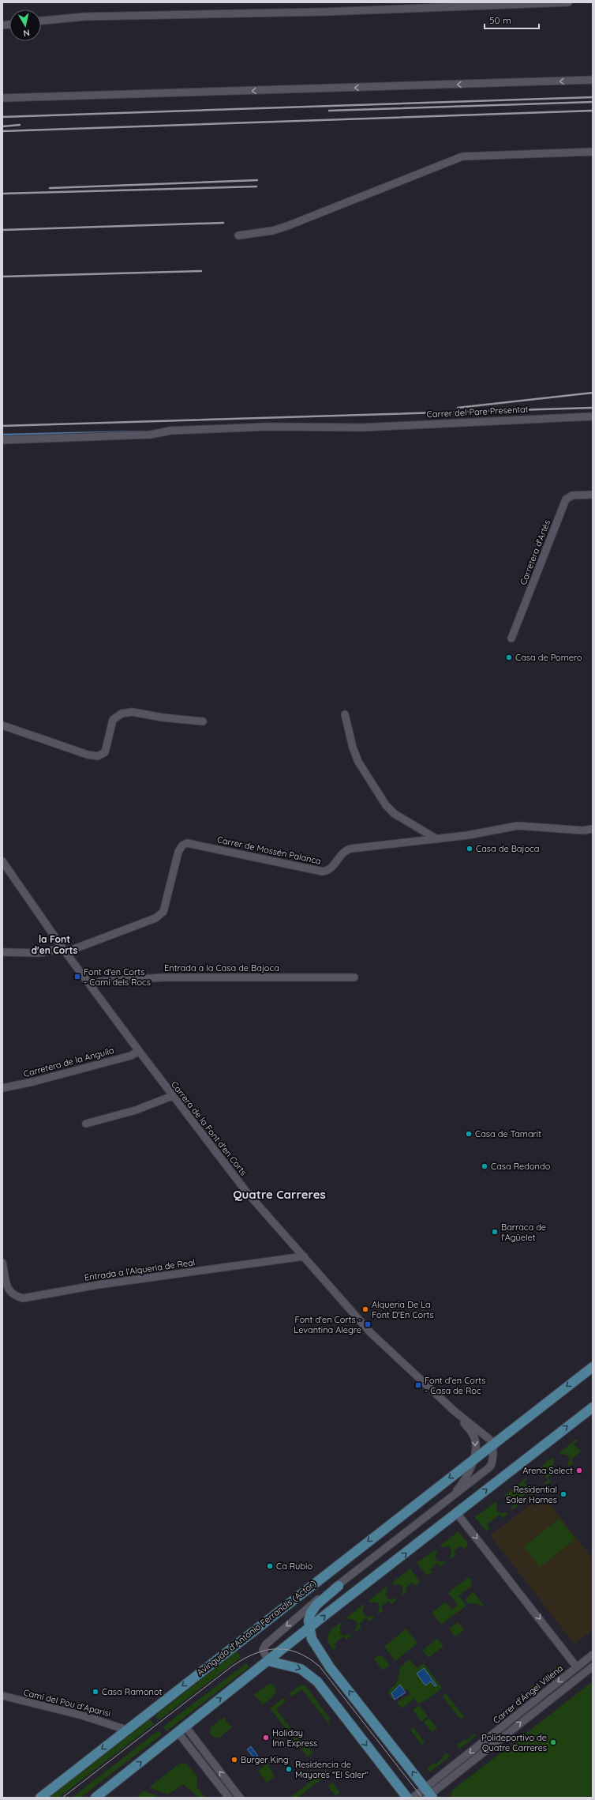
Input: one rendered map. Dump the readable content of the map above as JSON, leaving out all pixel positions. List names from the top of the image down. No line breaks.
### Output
{"streets":{"main road":["Avinguda d'Antonio Ferrandis (Actor)"],"street":["Carrer del Pare Presentat","Carretera d'Artés","Carrer de Mossén Palanca","Entrada a la Casa de Bajoca","Carretera de la Anguila","Carrera de la Font d'en Corts","Entrada a l'Alqueria de Real","Carrer d'Ángel Villena","Camí del Pou d'Aparisi"]},"crossings":[["Carrer de Mossén Palanca","Carrera de la Font d'en Corts"],["Entrada a la Casa de Bajoca","Carrera de la Font d'en Corts"],["Carretera de la Anguila","Carrera de la Font d'en Corts"],["Carrera de la Font d'en Corts","Entrada a l'Alqueria de Real"],["Avinguda d'Antonio Ferrandis (Actor)","Camí del Pou d'Aparisi"]],"districts":["la Font d'en Corts","Quatre Carreres"],"places":{"other":["Casa de Pomero","Casa de Bajoca","Casa de Tamarit","Casa Redondo","Barraca de l'Agüelet","Alqueria De La Font D'En Corts","Arena Select","Residential Saler Homes","Ca Rubio","Casa Ramonot","Holiday Inn Express","Polideportivo de Quatre Carreres","Burger King","Residencia de Mayores \"El Saler\""],"transit":["Font d'en Corts - Camí dels Rocs","Font d'en Corts - Levantina Alegre","Font d'en Corts - Casa de Roc"]},"scale_bar":"50 m","north":"bottom"}
